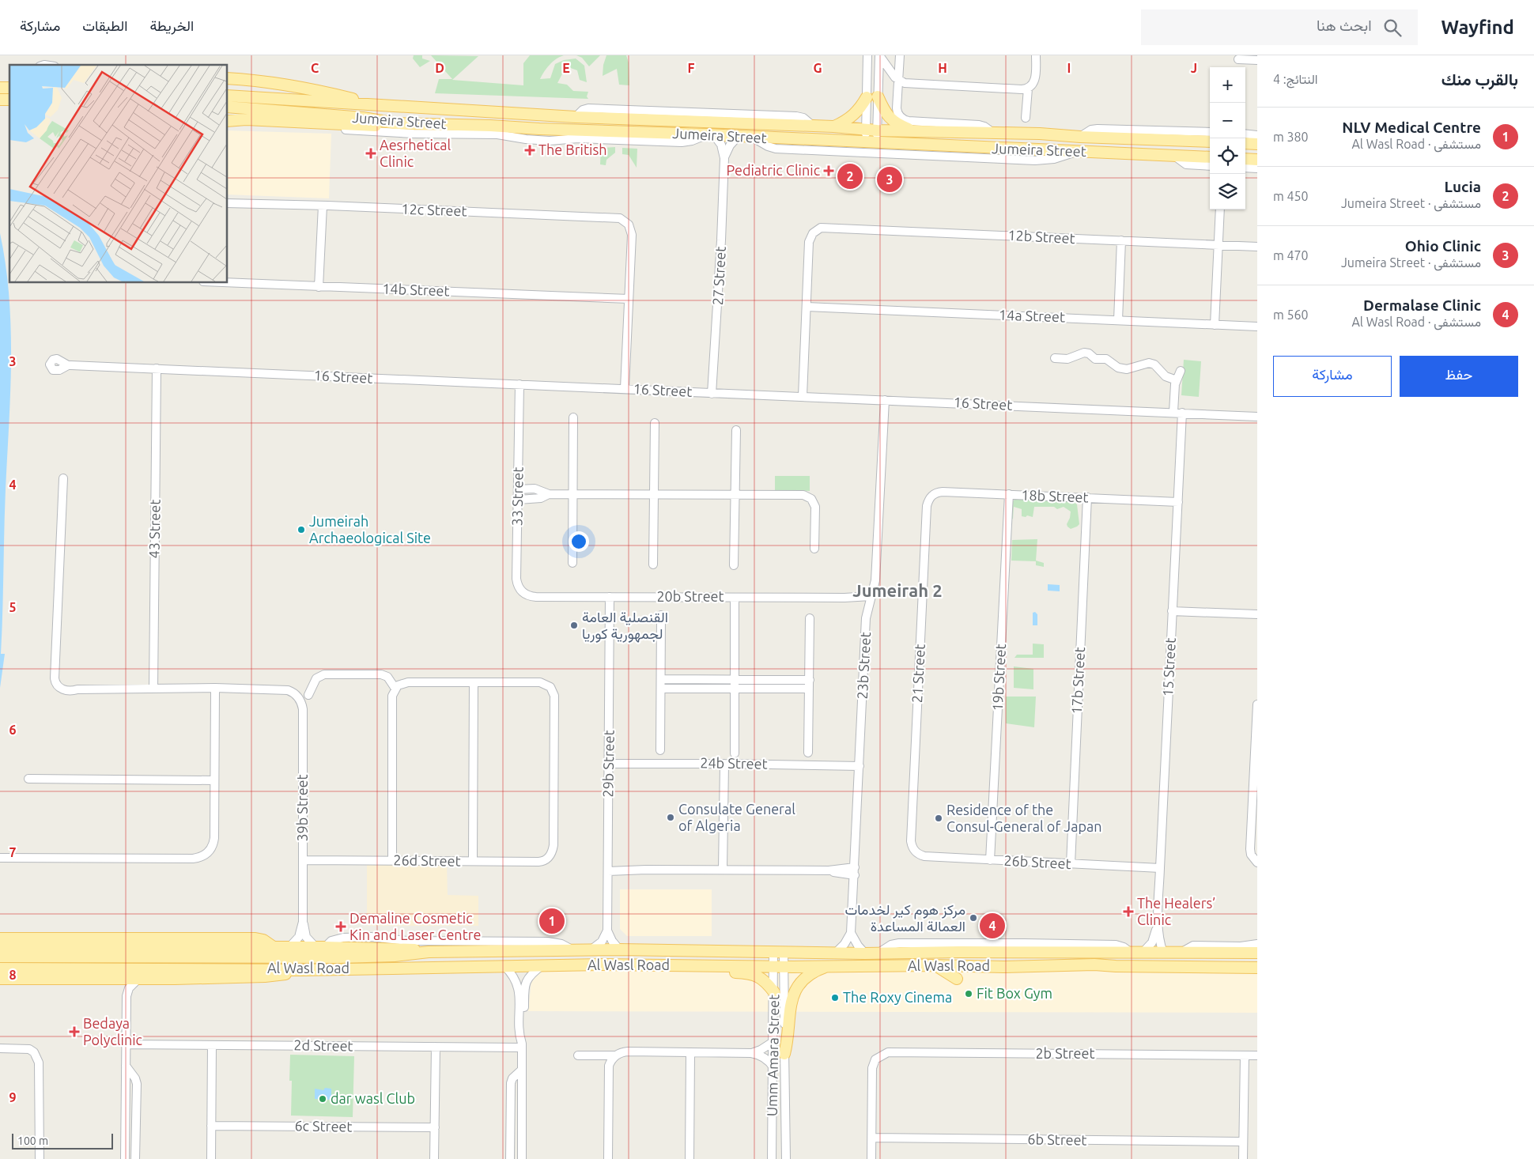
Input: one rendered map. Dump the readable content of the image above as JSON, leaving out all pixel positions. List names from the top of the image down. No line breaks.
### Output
{"streets":{"main road":["Jumeira Street","Al Wasl Road"],"street":["12c Street","12b Street","27 Street","14b Street","14a Street","16 Street","33 Street","18b Street","43 Street","20b Street","23b Street","15 Street","21 Street","19b Street","17b Street","29b Street","24b Street","39b Street","26d Street","26b Street","2d Street","2b Street","Umm Amara Street","6c Street","6b Street"]},"crossings":[["Jumeira Street","27 Street"],["12c Street","14b Street"],["12b Street","14a Street"],["27 Street","16 Street"],["16 Street","33 Street"],["16 Street","43 Street"],["16 Street","23b Street"],["16 Street","15 Street"],["33 Street","20b Street"],["18b Street","15 Street"],["18b Street","21 Street"],["18b Street","19b Street"],["18b Street","17b Street"],["20b Street","23b Street"],["20b Street","29b Street"],["23b Street","24b Street"],["15 Street","26b Street"],["21 Street","26b Street"],["19b Street","26b Street"],["17b Street","26b Street"],["29b Street","24b Street"],["39b Street","26d Street"],["39b Street","Al Wasl Road"],["Al Wasl Road","Umm Amara Street"],["2b Street","6b Street"]],"districts":["Jumeirah 2"],"places":{"health":["The British","Aesrhetical Clinic","Pediatric Clinic","The Healers’ Clinic","Demaline Cosmetic Kin and Laser Centre","Bedaya Polyclinic"],"other":["Jumeirah Archaeological Site","القنصلية العامة لجمهورية كوريا","Consulate General of Algeria","Residence of the Consul-General of Japan","مركز هوم كير لخدمات العمالة المساعدة","Fit Box Gym","The Roxy Cinema","dar wasl Club"]},"scale_bar":"100 m","page":{"header":"Wayfind","search":"ابحث هنا","nav":["الخريطة","الطبقات","مشاركة"],"heading":["بالقرب منك","النتائج: 4"],"map_buttons":["+","−"],"list":[{"mark":"1","name":"NLV Medical Centre","note":"مستشفى · Al Wasl Road","value":"380 m"},{"mark":"2","name":"Lucia","note":"مستشفى · Jumeira Street","value":"450 m"},{"mark":"3","name":"Ohio Clinic","note":"مستشفى · Jumeira Street","value":"470 m"},{"mark":"4","name":"Dermalase Clinic","note":"مستشفى · Al Wasl Road","value":"560 m"}],"pins":["2","3","1","4"],"buttons":["حفظ","مشاركة"],"scale":"100 m"},"grid":{"columns":["C","D","E","F","G","H","I","J"],"rows":["3","4","5","6","7","8","9"]}}
